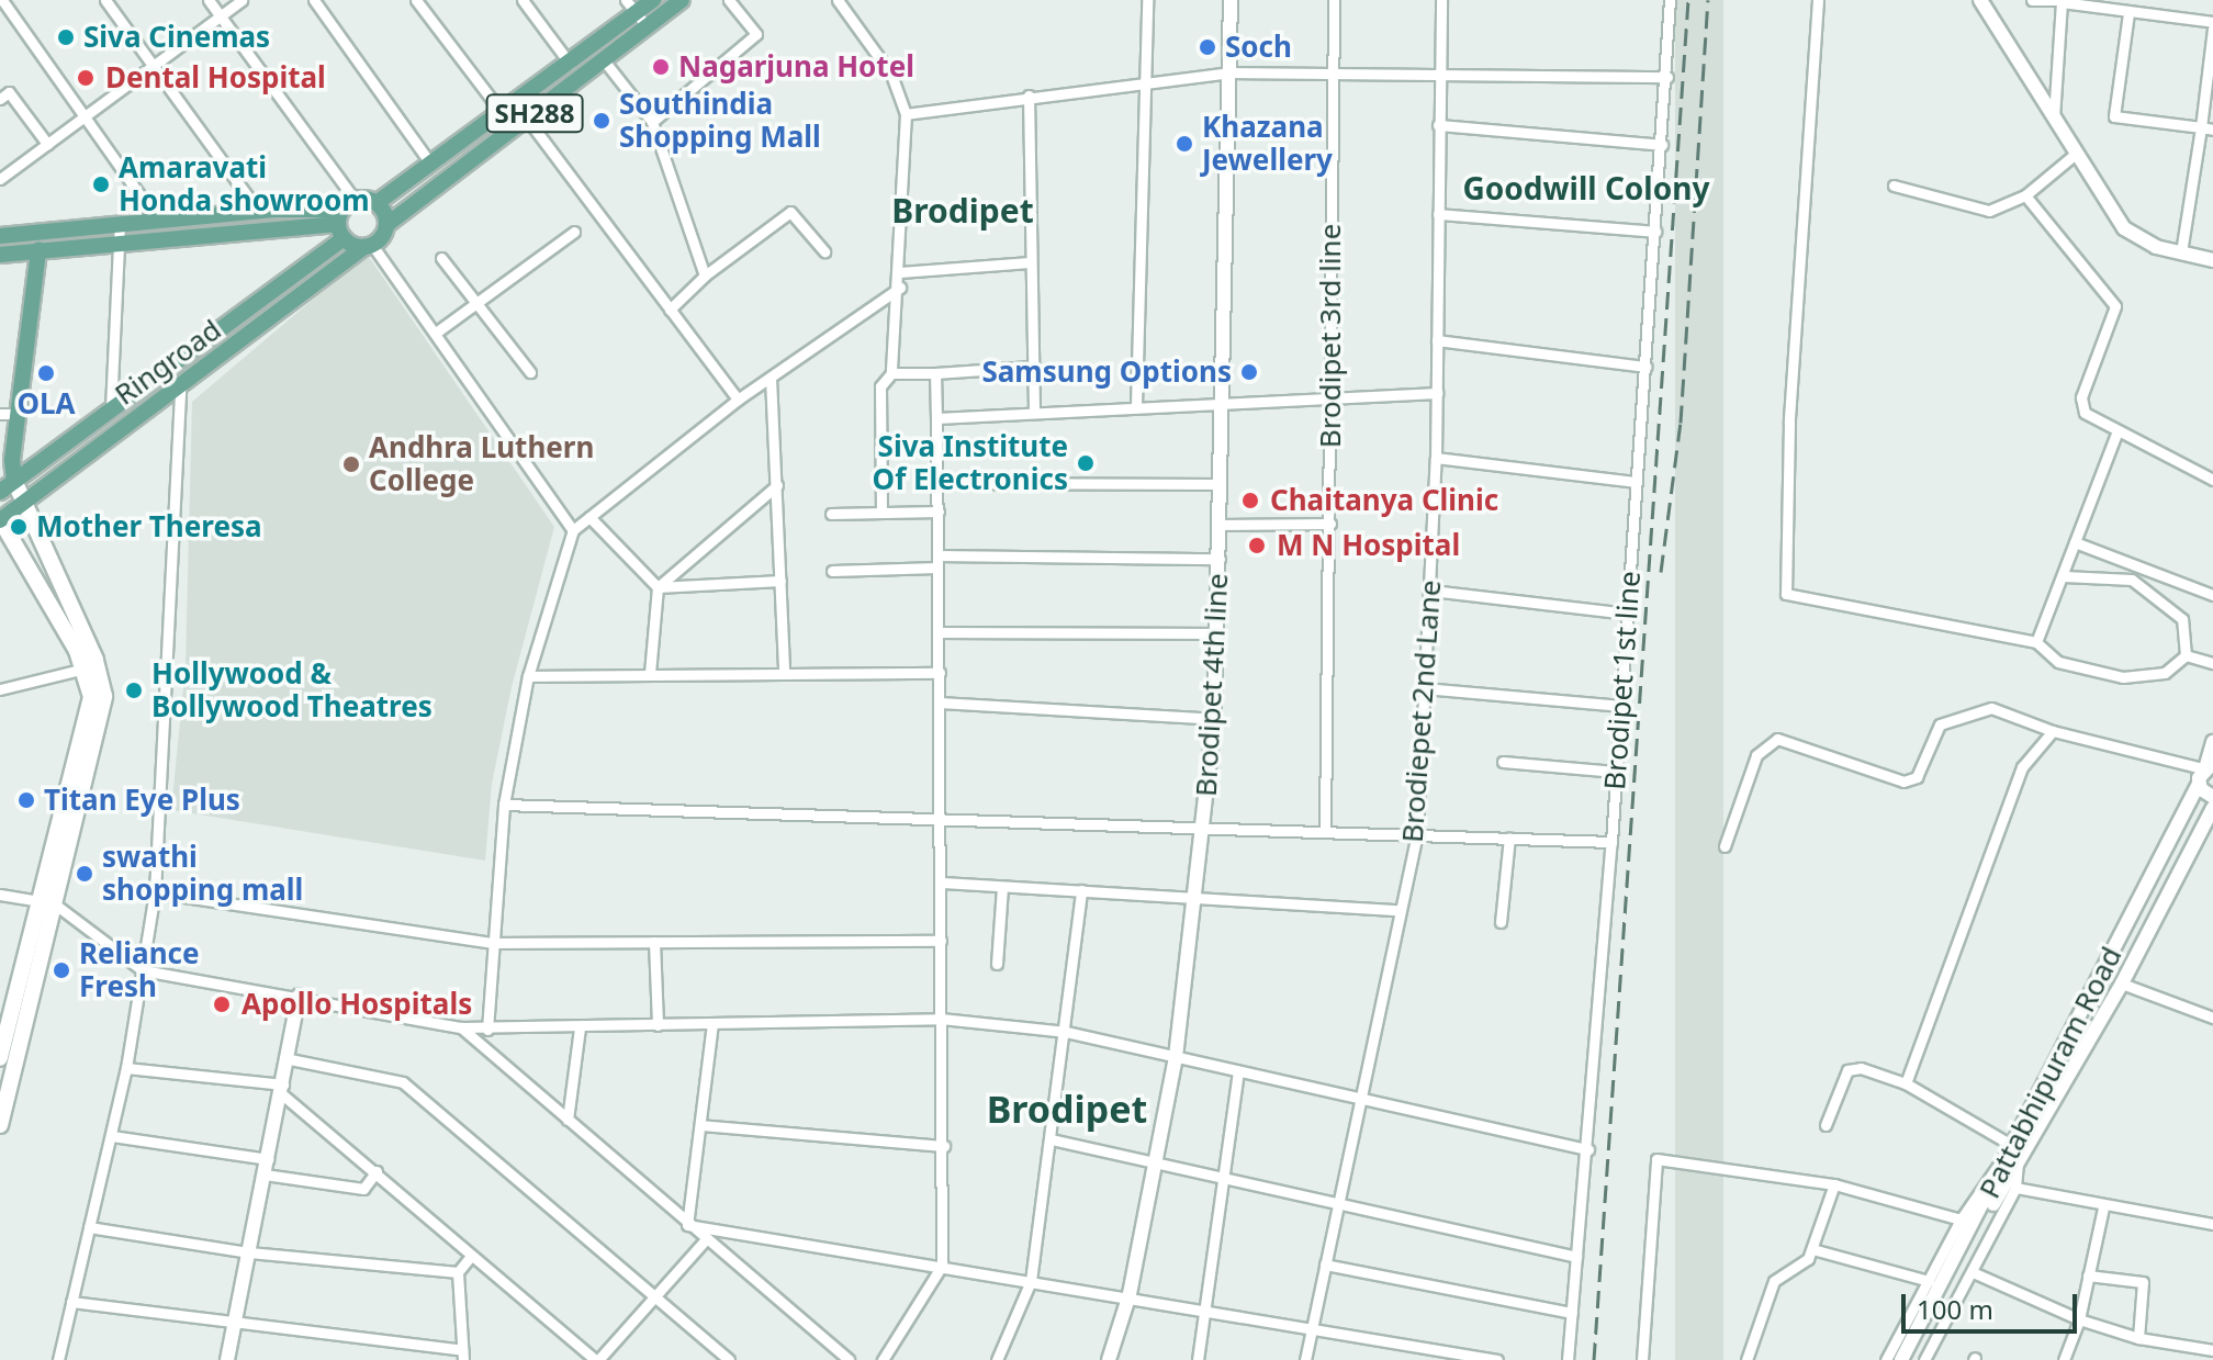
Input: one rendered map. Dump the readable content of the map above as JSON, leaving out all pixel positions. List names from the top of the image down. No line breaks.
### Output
{"streets":{"main road":["SH288","Ringroad"],"street":["Brodipet 3rd line","Brodipet 1st line","Brodipet 4th line","Brodiepet 2nd Lane","Pattabhipuram Road"]},"crossings":[["SH288","Ringroad"]],"districts":["Goodwill Colony","Brodipet","Brodipet"],"places":["Siva Cinemas","Soch","Nagarjuna Hotel","Dental Hospital","Southindia Shopping Mall","Khazana Jewellery","Amaravati Honda showroom","Samsung Options","OLA","Siva Institute Of Electronics","Andhra Luthern College","Chaitanya Clinic","Mother Theresa","M N Hospital","Hollywood & Bollywood Theatres","Titan Eye Plus","swathi shopping mall","Reliance Fresh","Apollo Hospitals"],"scale_bar":"100 m"}
